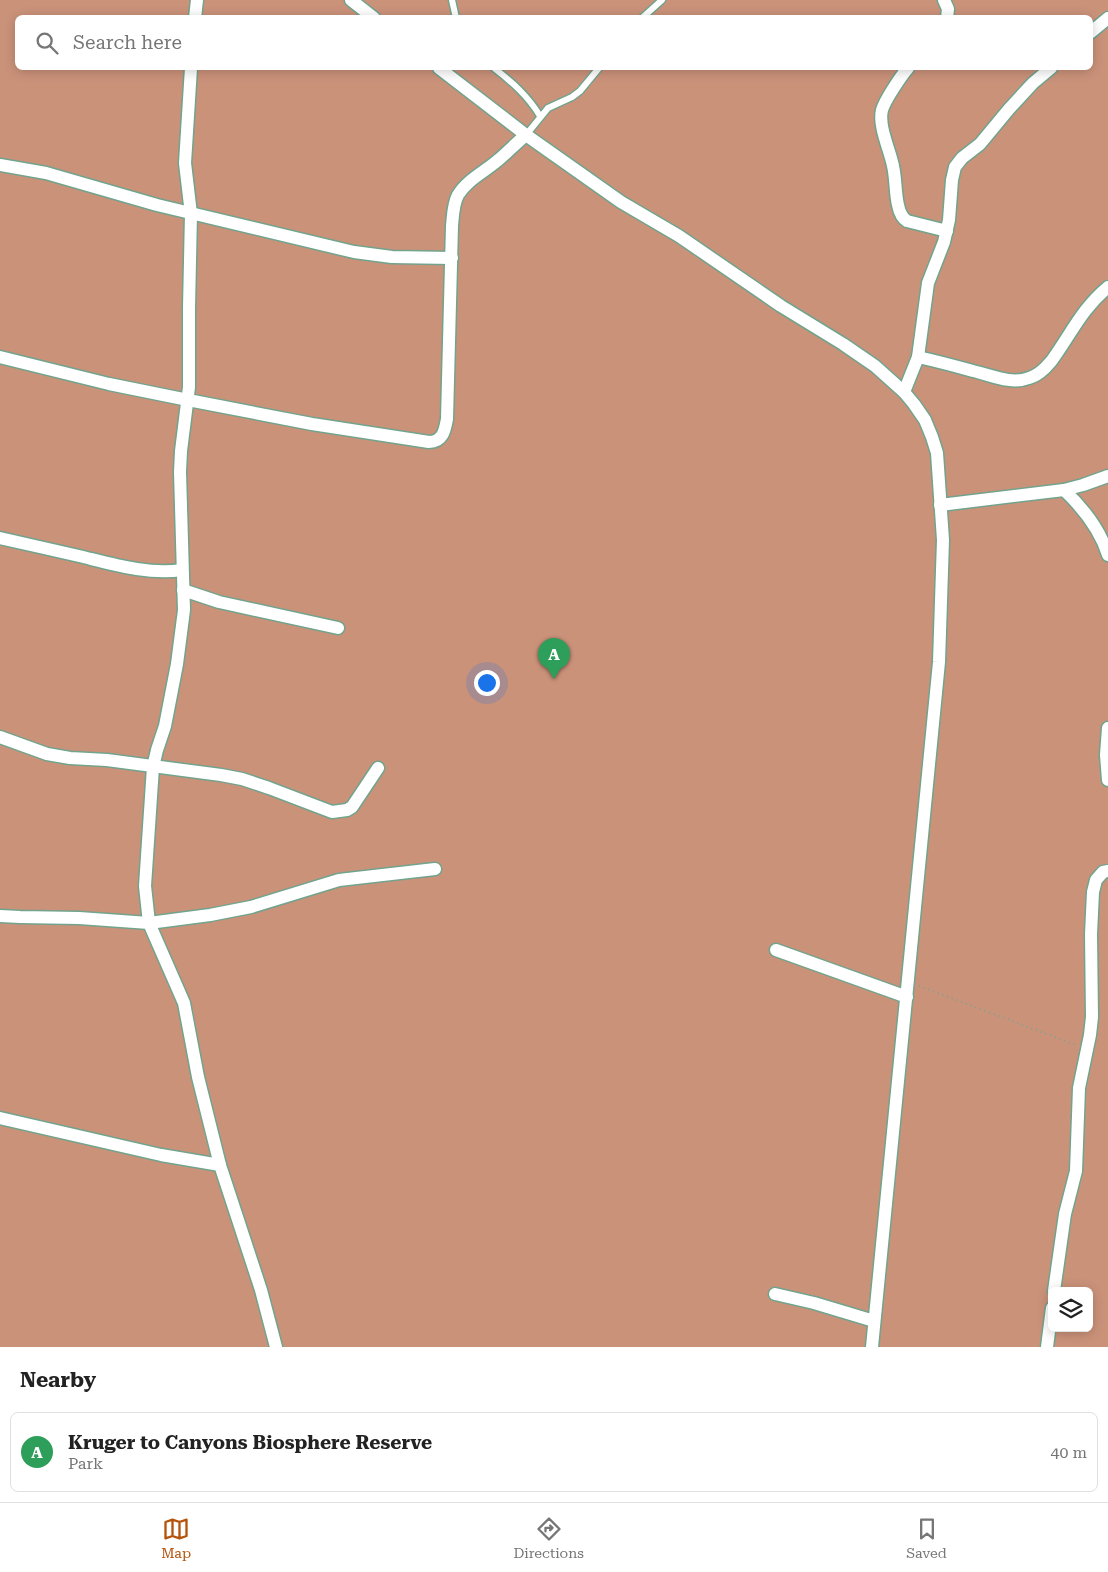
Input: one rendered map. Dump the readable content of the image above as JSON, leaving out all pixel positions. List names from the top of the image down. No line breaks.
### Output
{"page":{"search":"Search here","pins":"A","heading":"Nearby","list":[{"mark":"A","name":"Kruger to Canyons Biosphere Reserve","note":"Park","value":"40 m"}],"nav":["Map","Directions","Saved"]}}
